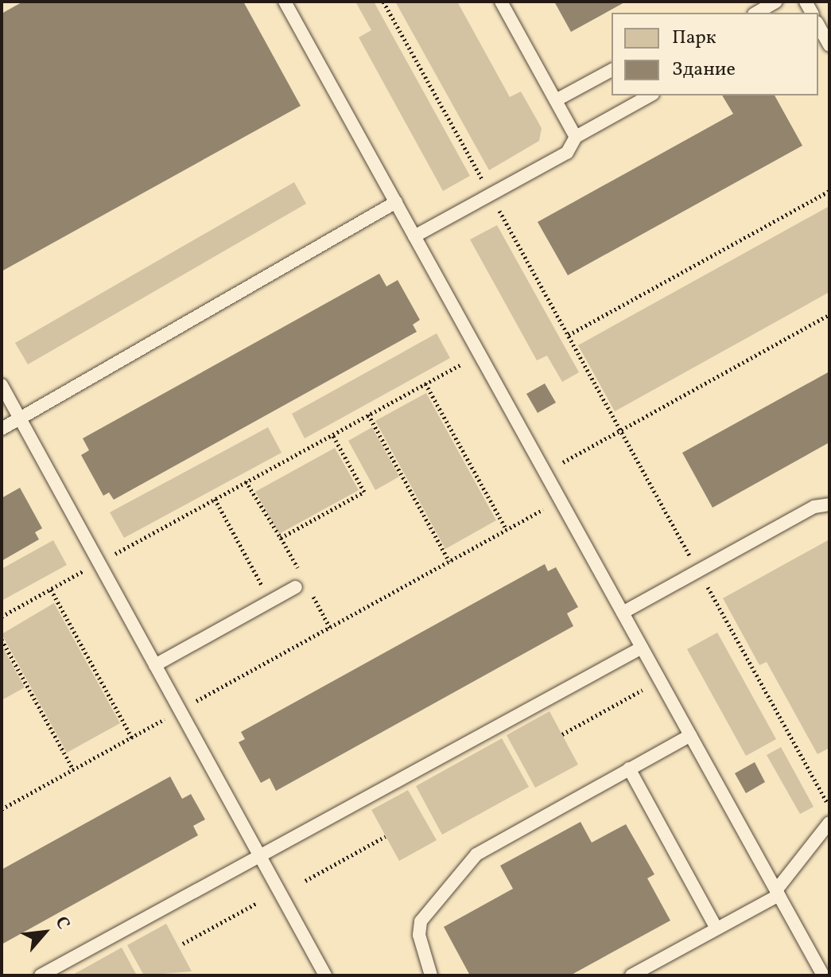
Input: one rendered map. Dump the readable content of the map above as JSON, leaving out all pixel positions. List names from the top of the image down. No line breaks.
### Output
{"legend":["Парк","Здание"],"north":"top right"}
